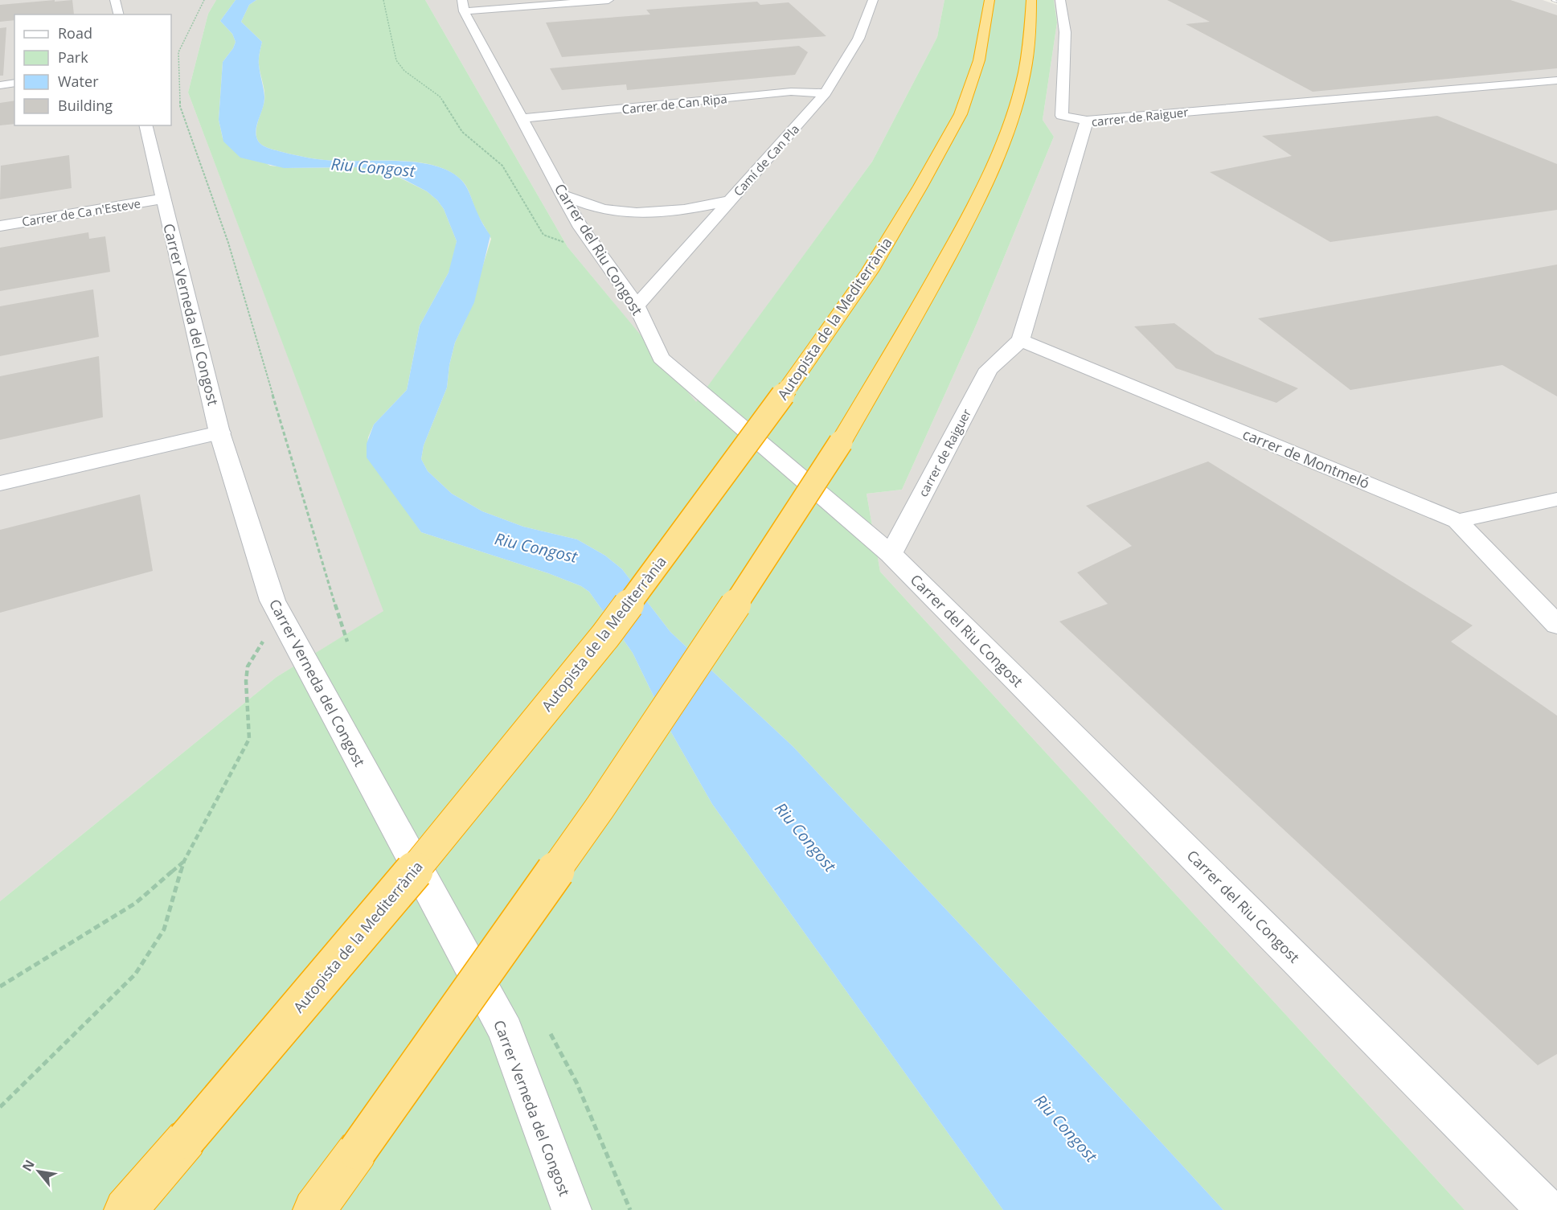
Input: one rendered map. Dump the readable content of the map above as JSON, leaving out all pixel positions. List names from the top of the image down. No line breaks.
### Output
{"streets":{"highway":["Autopista de la Mediterrània"],"street":["Carrer de Can Ripa","carrer de Raiguer","Camí de Can Pla","Carrer de Ca n'Esteve","Carrer del Riu Congost","Carrer Verneda del Congost","carrer de Montmeló"]},"crossings":[["Carrer de Can Ripa","Camí de Can Pla"],["Carrer de Can Ripa","Carrer del Riu Congost"],["carrer de Raiguer","Carrer del Riu Congost"],["carrer de Raiguer","carrer de Montmeló"],["Camí de Can Pla","Carrer del Riu Congost"],["Carrer de Ca n'Esteve","Carrer Verneda del Congost"]],"water":["Riu Congost"],"legend":["Road","Park","Water","Building"],"north":"top left"}
